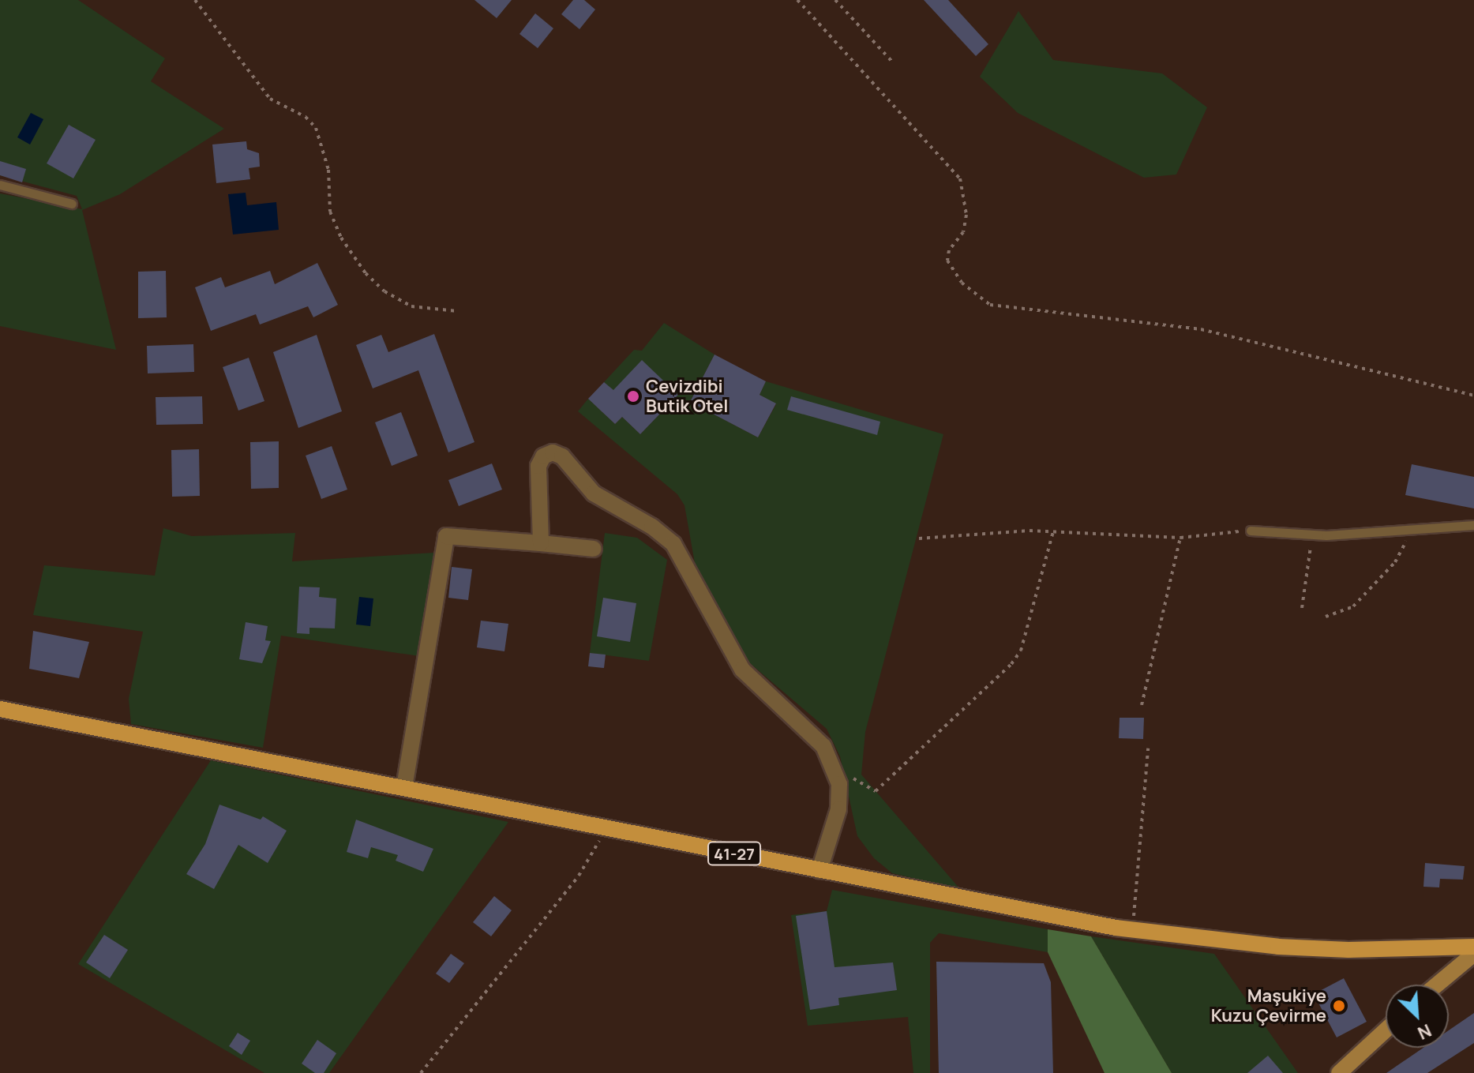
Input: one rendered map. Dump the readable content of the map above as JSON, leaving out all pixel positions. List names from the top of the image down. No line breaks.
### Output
{"streets":{"main road":["41-27"]},"places":["Cevizdibi Butik Otel","Maşukiye Kuzu Çevirme"],"north":"bottom right"}
